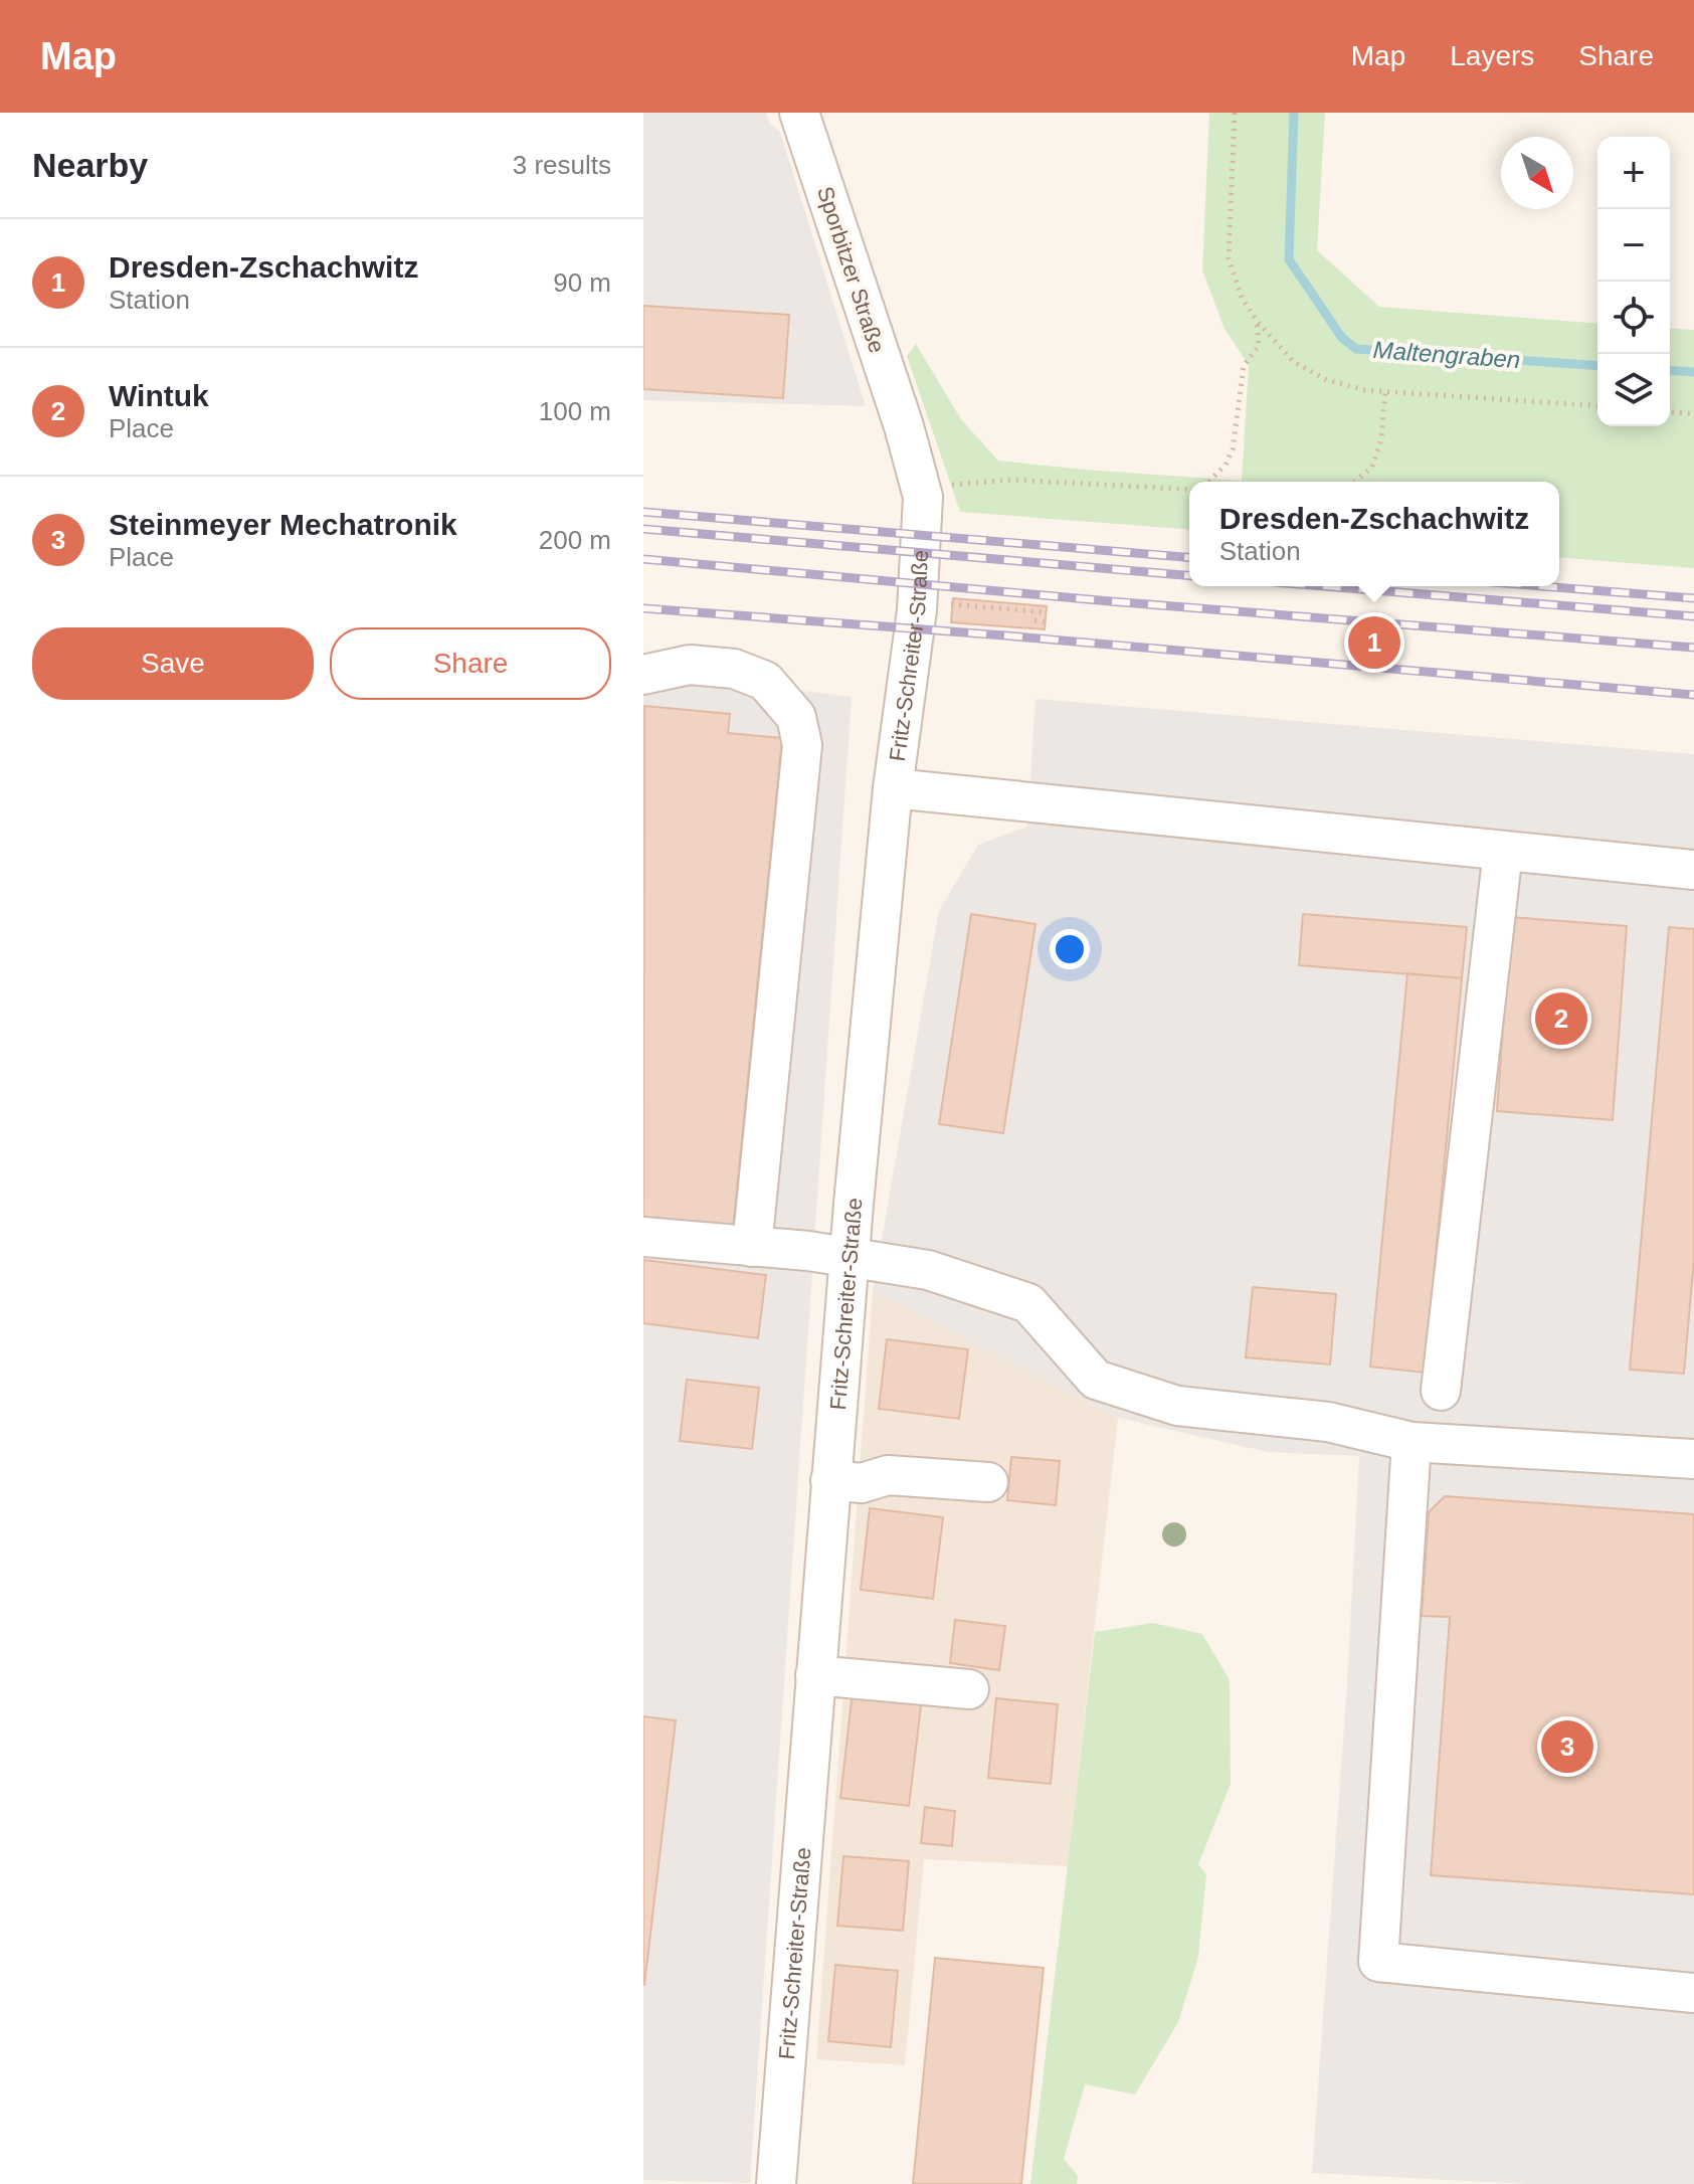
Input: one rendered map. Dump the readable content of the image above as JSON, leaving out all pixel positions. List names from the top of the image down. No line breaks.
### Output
{"streets":{"street":["Sporbitzer Straße","Fritz-Schreiter-Straße"]},"crossings":[["Sporbitzer Straße","Fritz-Schreiter-Straße"]],"water":["Maltengraben"],"north":"bottom right","page":{"header":"Map","nav":["Map","Layers","Share"],"heading":["Nearby","3 results"],"map_buttons":["+","−"],"list":[{"mark":"1","name":"Dresden-Zschachwitz","note":"Station","value":"90 m"},{"mark":"2","name":"Wintuk","note":"Place","value":"100 m"},{"mark":"3","name":"Steinmeyer Mechatronik","note":"Place","value":"200 m"}],"popup":["Dresden-Zschachwitz","Station"],"buttons":["Save","Share"],"pins":["1","2","3"]}}
